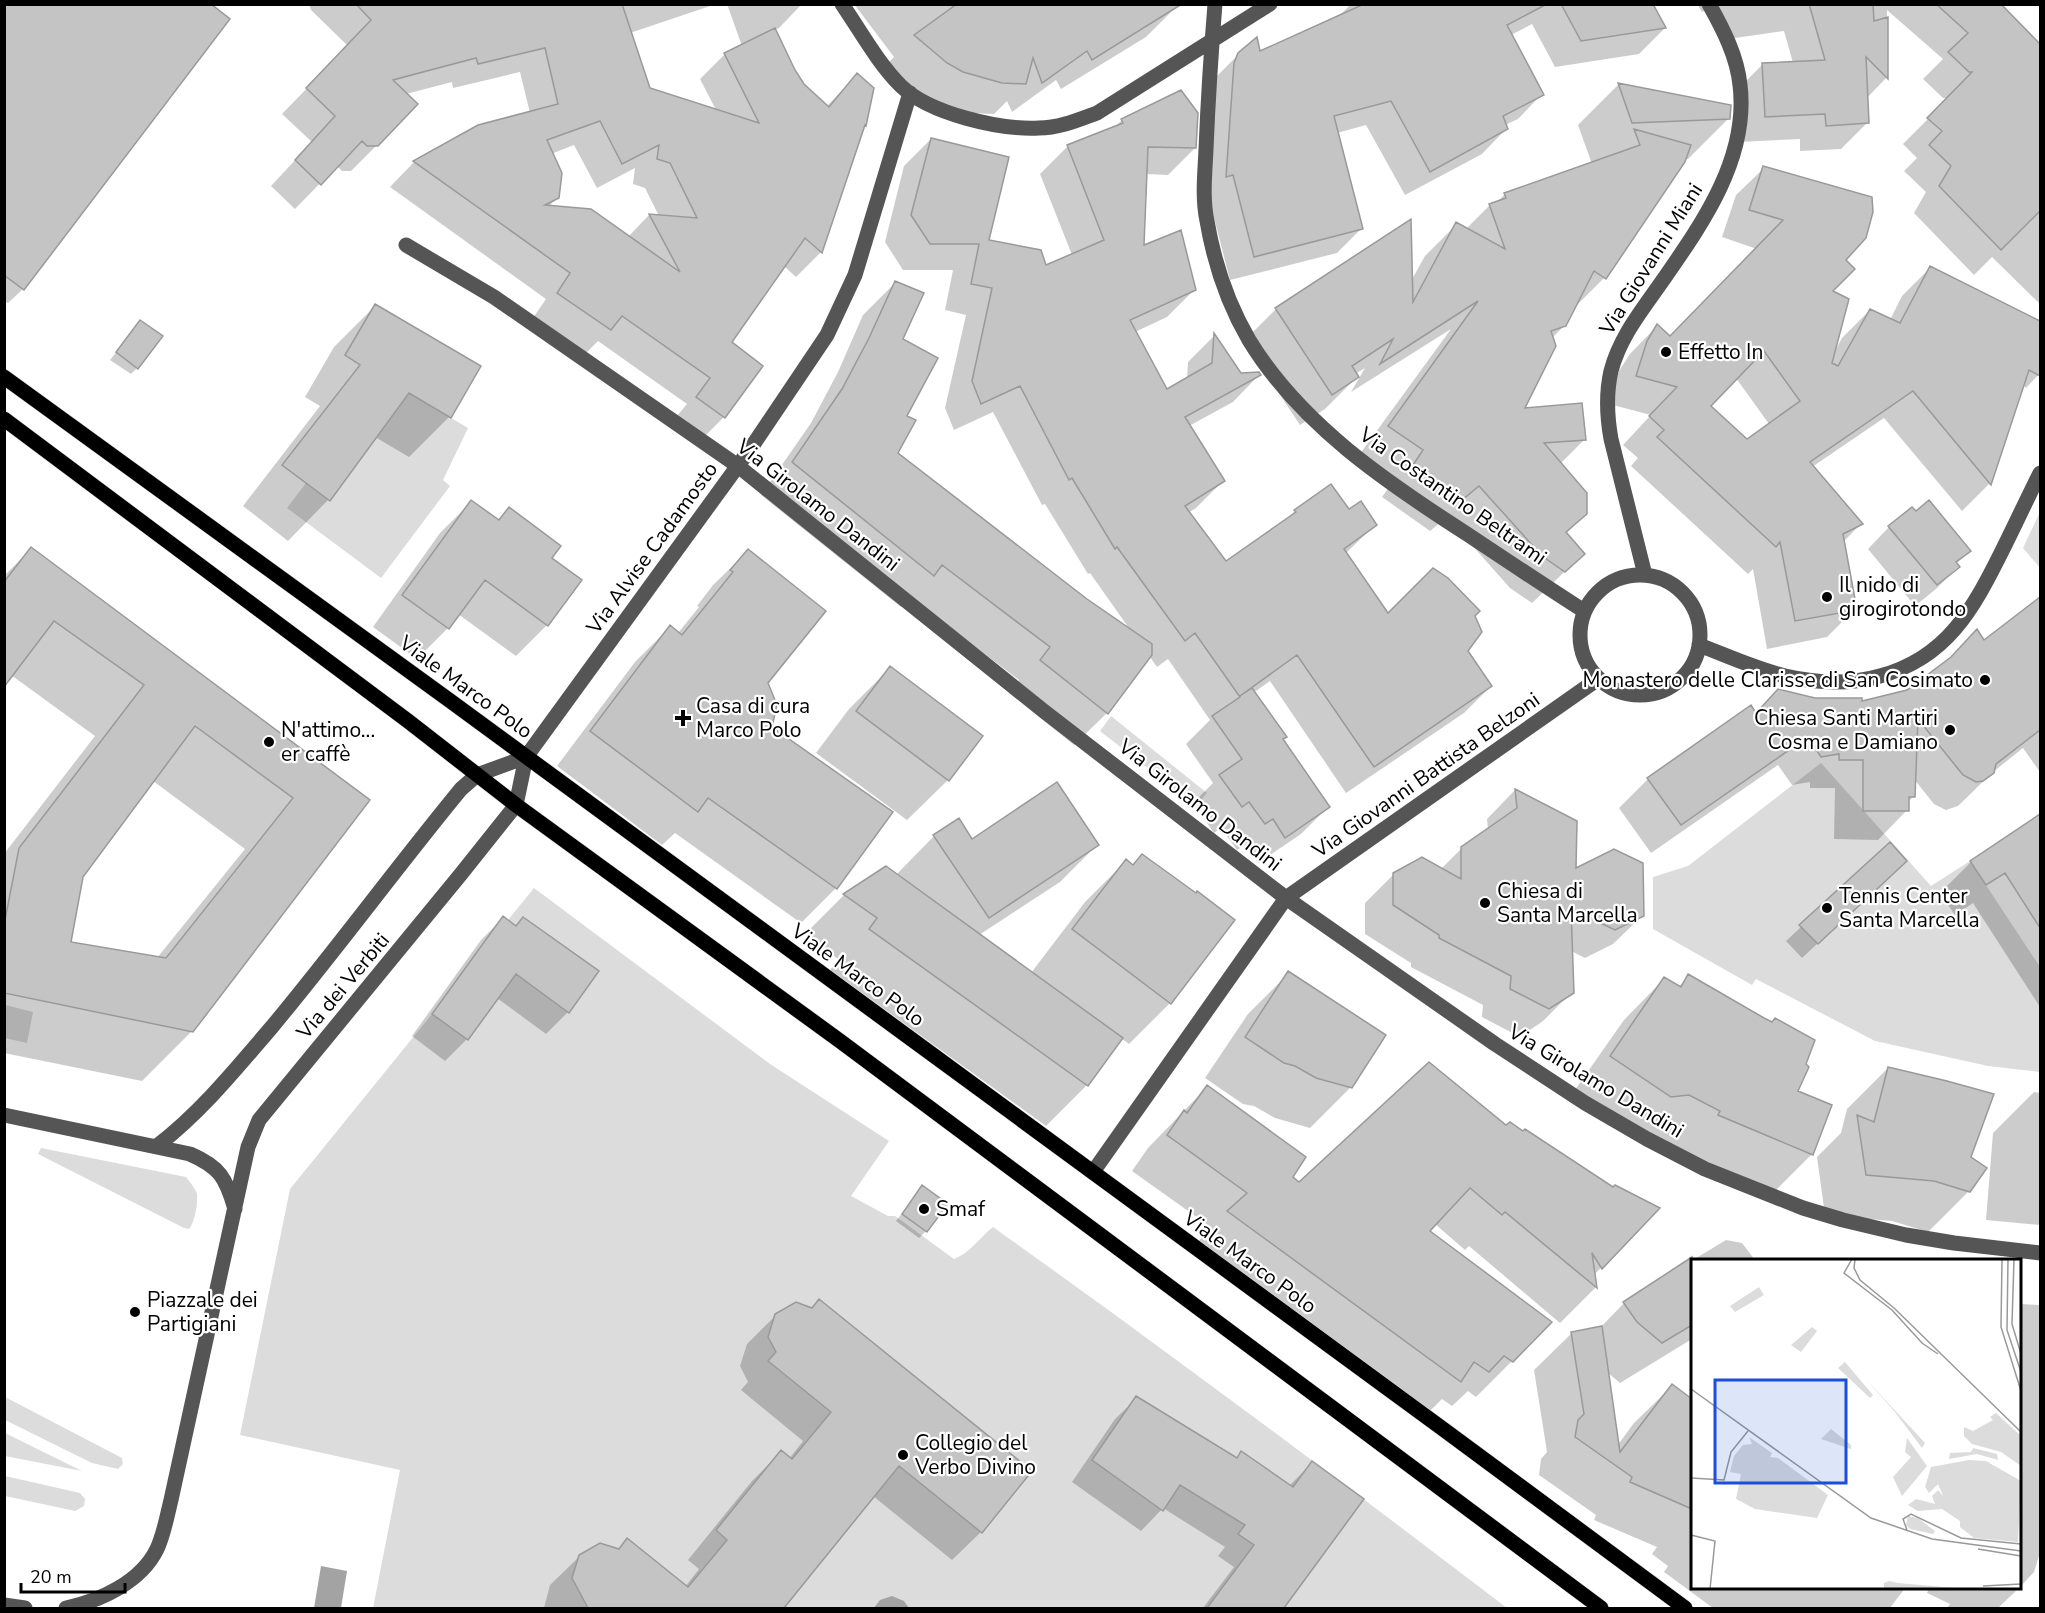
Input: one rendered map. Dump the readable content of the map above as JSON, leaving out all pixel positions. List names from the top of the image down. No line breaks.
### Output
{"streets":{"main road":["Viale Marco Polo"],"street":["Via Giovanni Miani","Via Costantino Beltrami","Via Girolamo Dandini","Via Alvise Cadamosto","Via Giovanni Battista Belzoni","Via dei Verbiti"]},"crossings":[["Via Giovanni Miani","Via Costantino Beltrami"],["Via Giovanni Miani","Via Giovanni Battista Belzoni"],["Via Costantino Beltrami","Via Giovanni Battista Belzoni"],["Via Girolamo Dandini","Via Alvise Cadamosto"],["Via Girolamo Dandini","Via Giovanni Battista Belzoni"],["Via Alvise Cadamosto","Viale Marco Polo"],["Viale Marco Polo","Via Giovanni Battista Belzoni"]],"places":{"other":["Effetto In","Il nido di girogirotondo","Monastero delle Clarisse di San Cosimato","Chiesa Santi Martiri Cosma e Damiano","N'attimo... er caffè","Chiesa di Santa Marcella","Tennis Center Santa Marcella","Smaf","Piazzale dei Partigiani","Collegio del Verbo Divino"],"health":["Casa di cura Marco Polo"]},"scale_bar":"20 m"}
